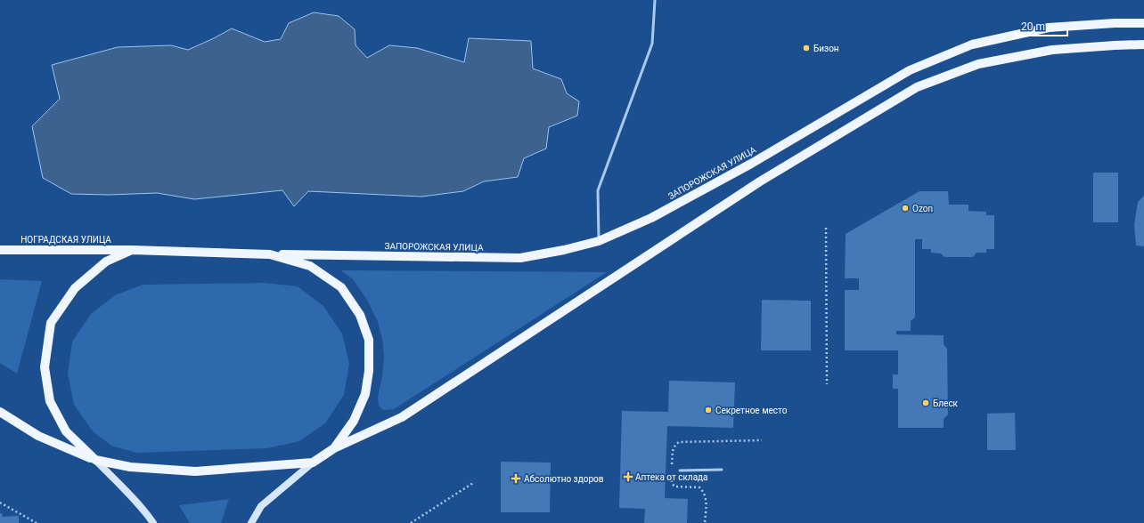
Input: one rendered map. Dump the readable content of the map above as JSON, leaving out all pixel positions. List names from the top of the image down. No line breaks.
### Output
{"streets":{"main road":["ЗАПОРОЖСКАЯ УЛИЦА","НОГРАДСКАЯ УЛИЦА"]},"crossings":[["ЗАПОРОЖСКАЯ УЛИЦА","НОГРАДСКАЯ УЛИЦА"]],"places":{"other":["Бизон","Ozon","Блеск","Секретное место"],"health":["Аптека от склада","Абсолютно здоров"]},"scale_bar":"20 m"}
